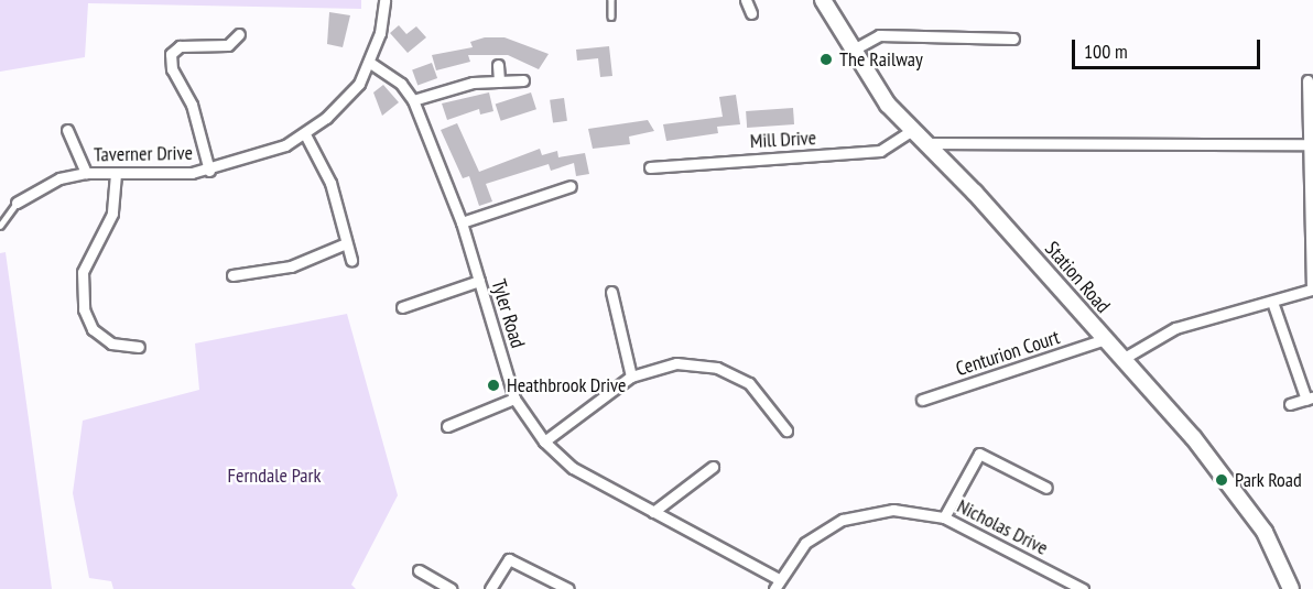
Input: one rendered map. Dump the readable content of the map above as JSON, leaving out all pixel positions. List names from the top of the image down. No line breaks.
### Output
{"streets":{"street":["Mill Drive","Taverner Drive","Station Road","Tyler Road","Centurion Court","Nicholas Drive"]},"crossings":[["Mill Drive","Station Road"],["Taverner Drive","Tyler Road"],["Station Road","Centurion Court"],["Tyler Road","Nicholas Drive"]],"parks":["Ferndale Park"],"places":["The Railway","Heathbrook Drive","Park Road"],"scale_bar":"100 m"}
